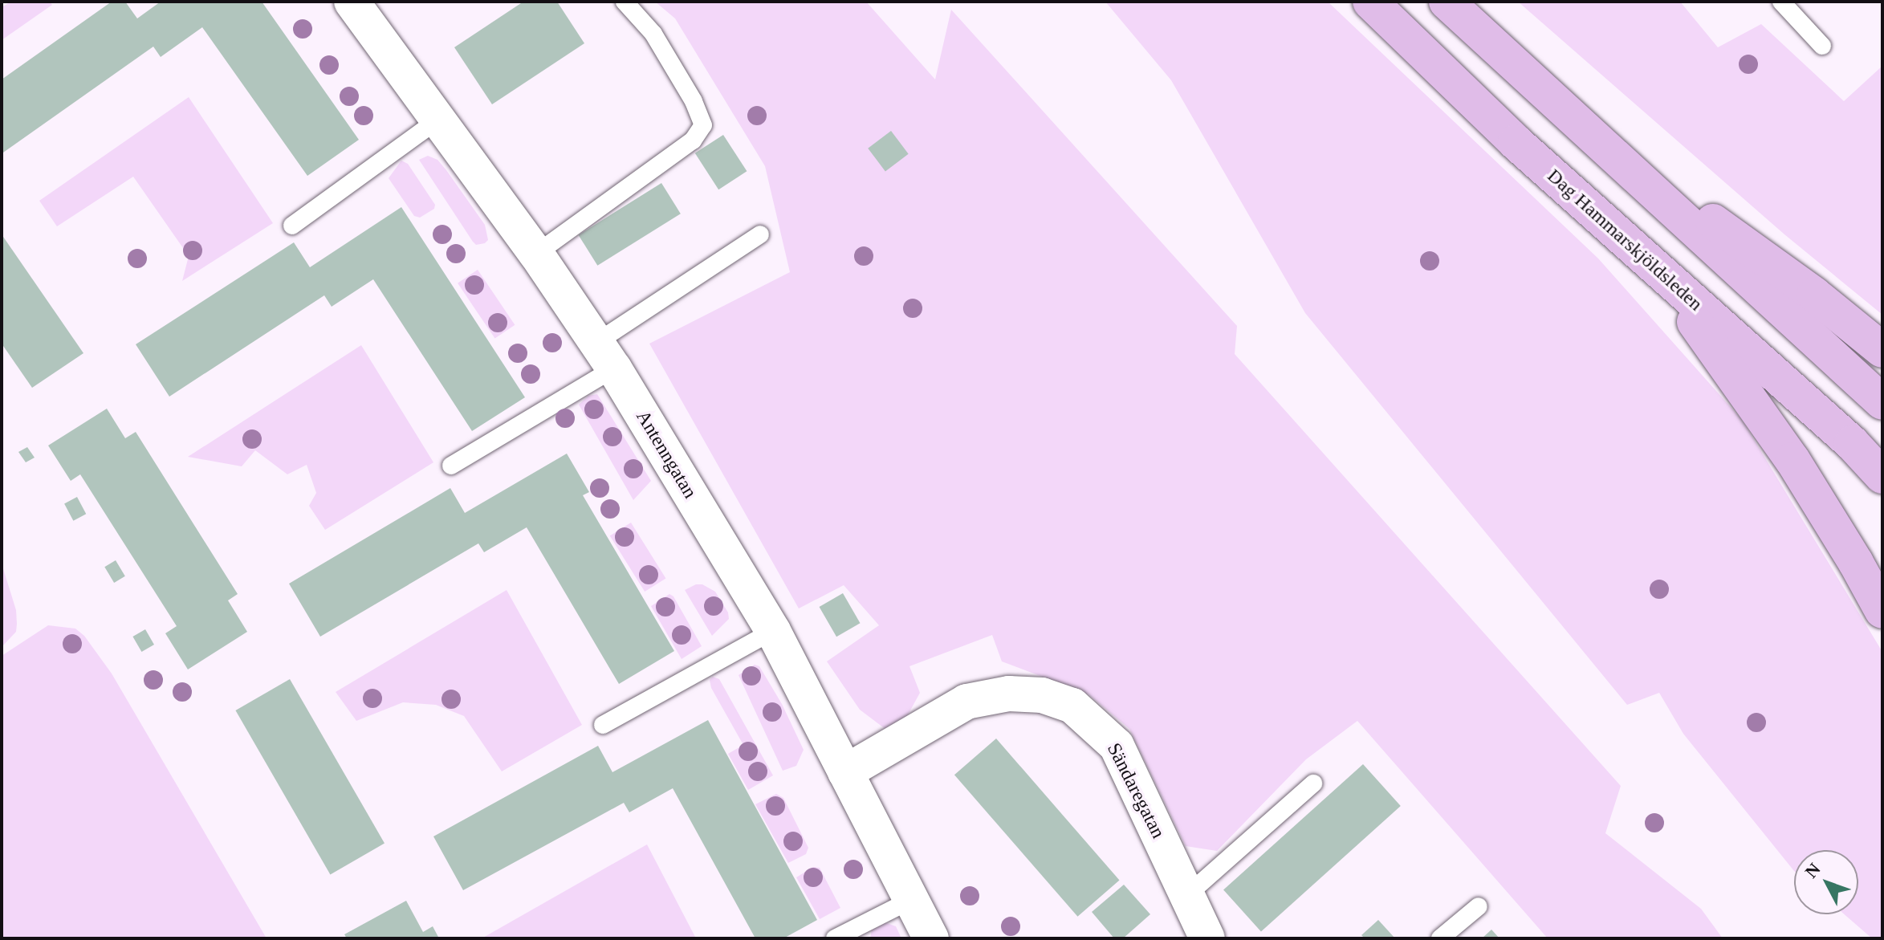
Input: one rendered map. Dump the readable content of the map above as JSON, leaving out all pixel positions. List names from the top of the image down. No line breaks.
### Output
{"streets":{"main road":["Dag Hammarskjöldsleden"],"street":["Antenngatan","Sändaregatan"]},"crossings":[["Antenngatan","Sändaregatan"]],"north":"top left"}
